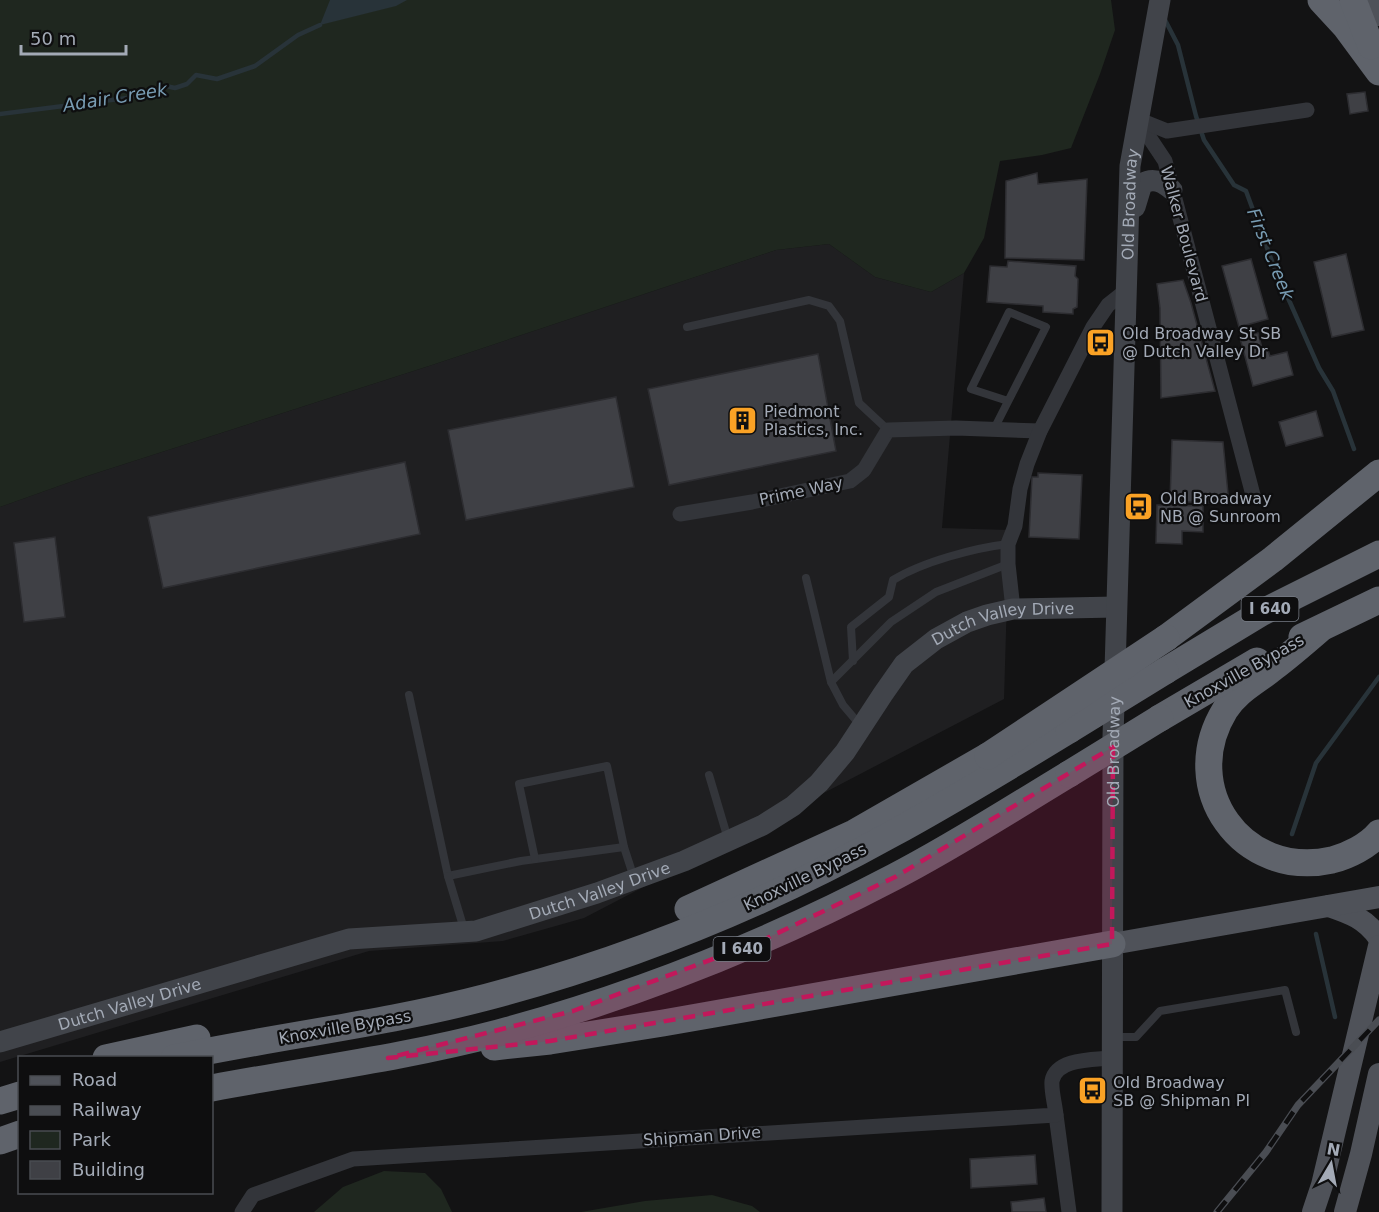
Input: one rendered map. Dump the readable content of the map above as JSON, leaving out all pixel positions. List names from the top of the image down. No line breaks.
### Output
{"streets":{"highway":["I 640","Knoxville Bypass"],"main road":["Old Broadway","Dutch Valley Drive"],"street":["Walker Boulevard","Prime Way","Shipman Drive"]},"crossings":[["Old Broadway","Walker Boulevard"],["Old Broadway","Dutch Valley Drive"]],"water":["Adair Creek","First Creek"],"places":{"bus stop":["Old Broadway St SB @ Dutch Valley Dr","Old Broadway NB @ Sunroom","Old Broadway SB @ Shipman Pl"],"building":["Piedmont Plastics, Inc."]},"legend":["Road","Railway","Park","Building"],"scale_bar":"50 m","north":"top"}
